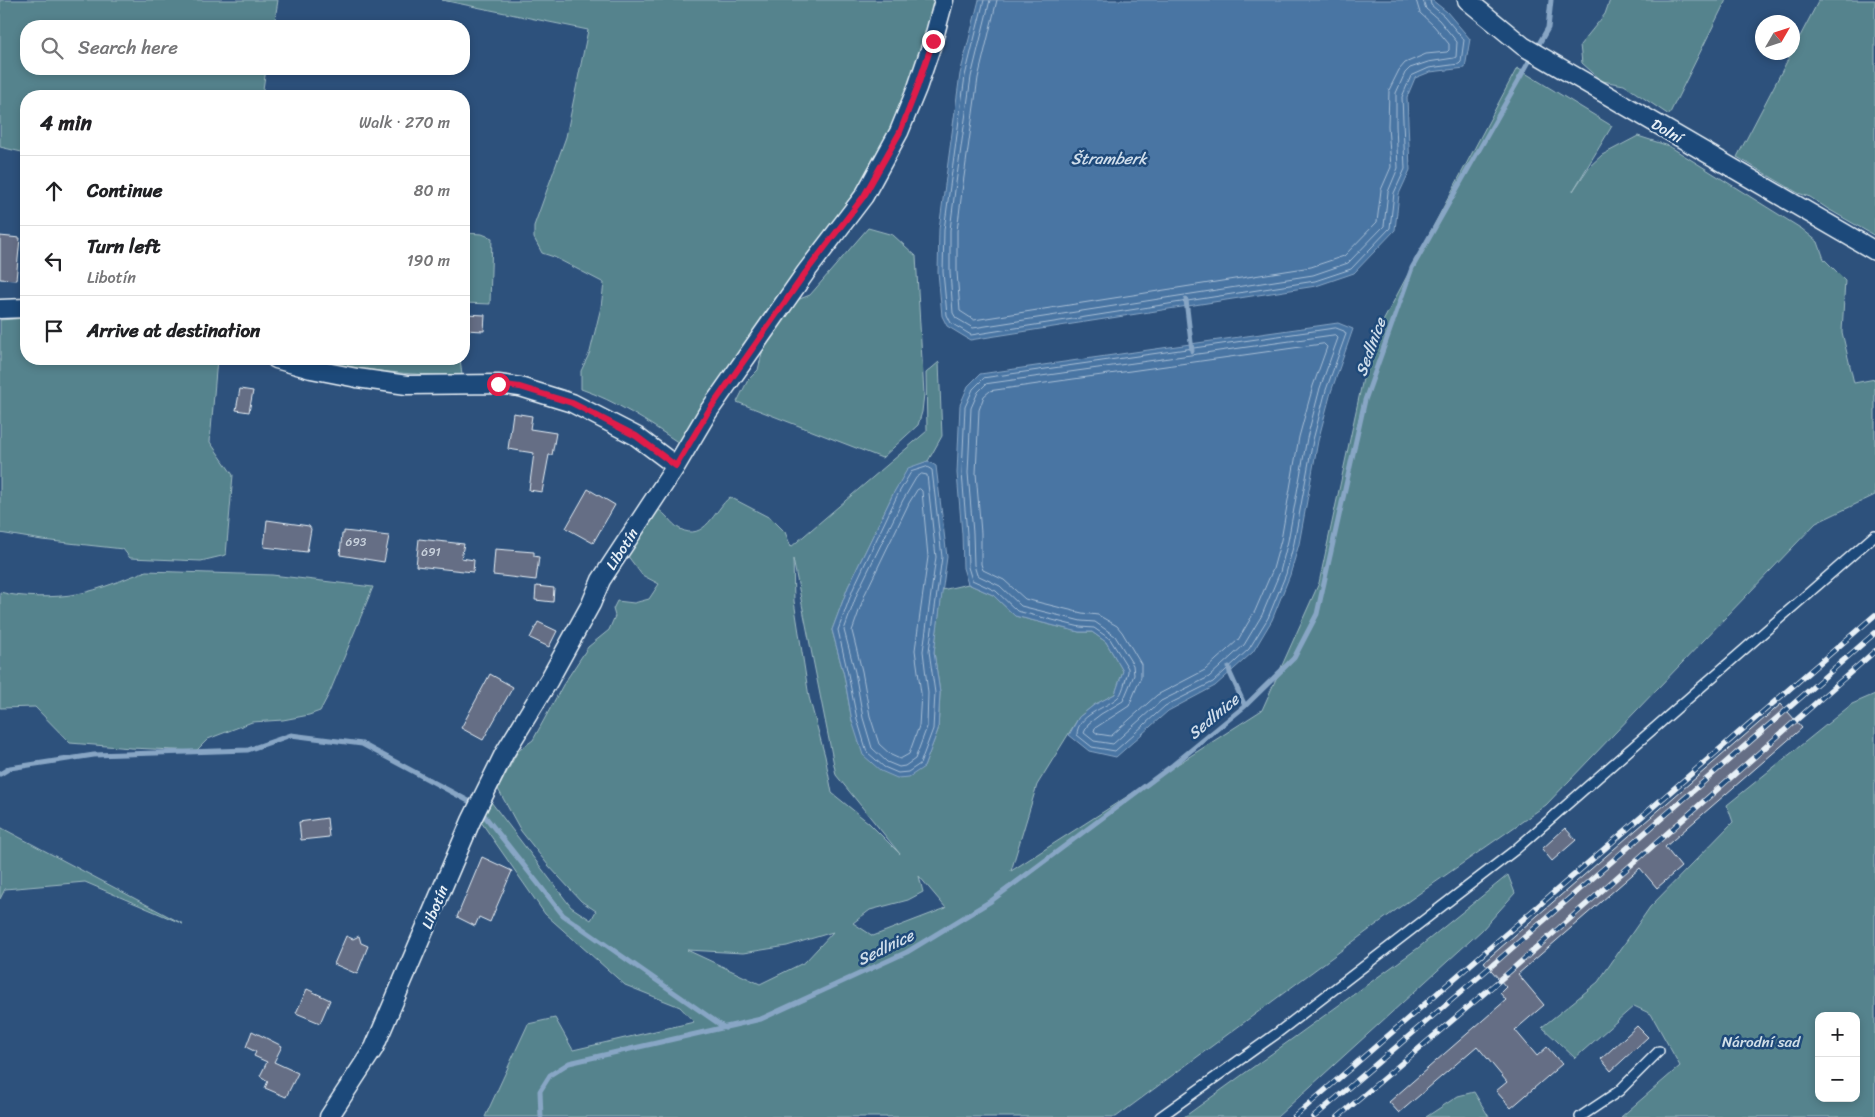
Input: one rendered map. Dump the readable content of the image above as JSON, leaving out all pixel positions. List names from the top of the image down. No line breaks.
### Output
{"streets":{"street":["Dolní","Libotín"]},"water":["Štramberk","Sedlnice"],"parks":["Národní sad"],"house_numbers":["693","691"],"north":"top right","page":{"search":"Search here","heading":["4 min","Walk · 270 m"],"list":[["Continue","80 m"],["Turn left","Libotín","190 m"],"Arrive at destination"],"map_buttons":["+","−"]}}
